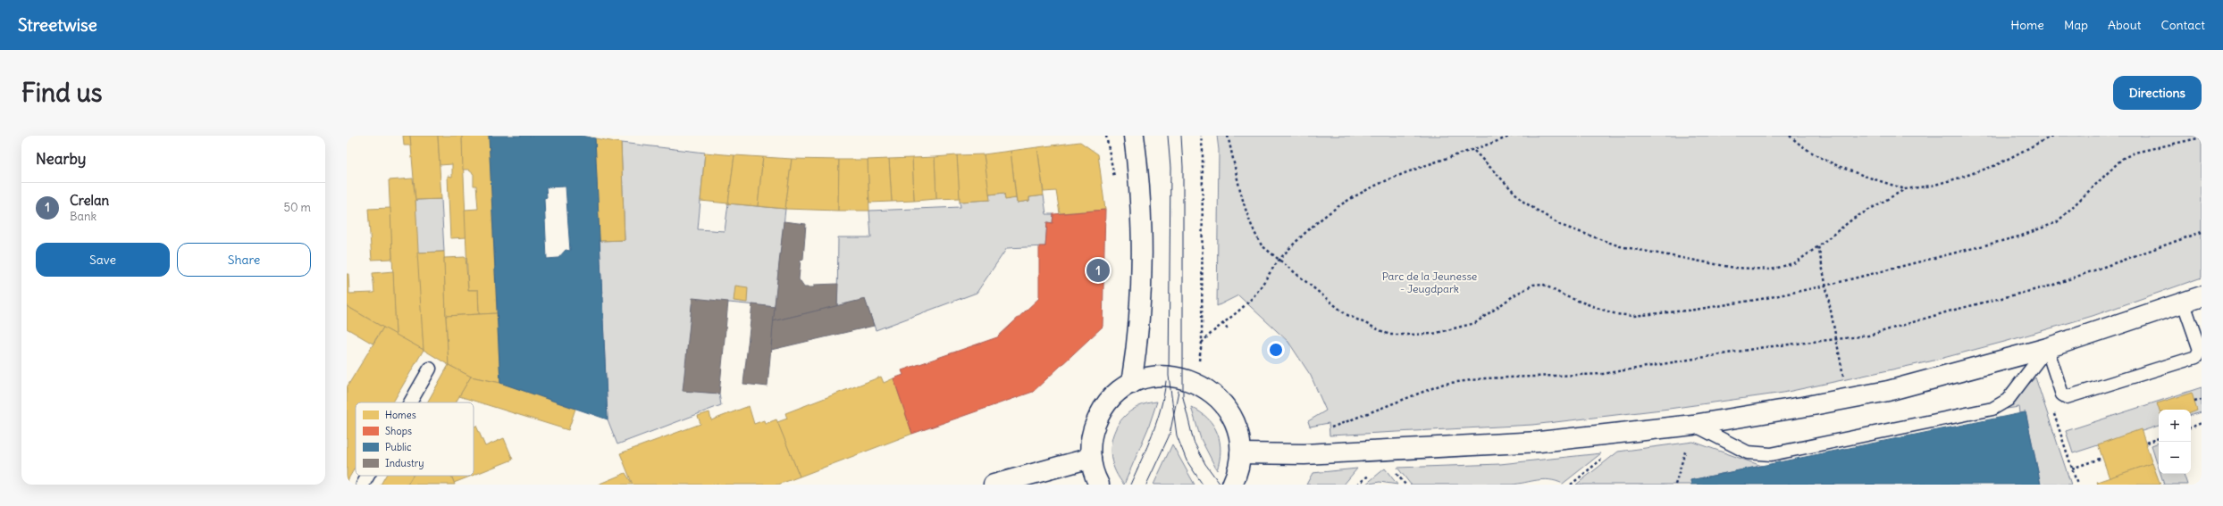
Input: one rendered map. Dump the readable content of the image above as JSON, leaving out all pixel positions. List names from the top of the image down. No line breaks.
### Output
{"parks":["Parc de la Jeunesse - Jeugdpark"],"legend":["Homes","Shops","Public","Industry"],"page":{"header":"Streetwise","nav":["Home","Map","About","Contact"],"buttons":["Directions",["Save","Share"]],"title":"Find us","heading":"Nearby","list":[{"mark":"1","name":"Crelan","note":"Bank","value":"50 m"}],"pins":"1","map_buttons":["+","−"]}}
